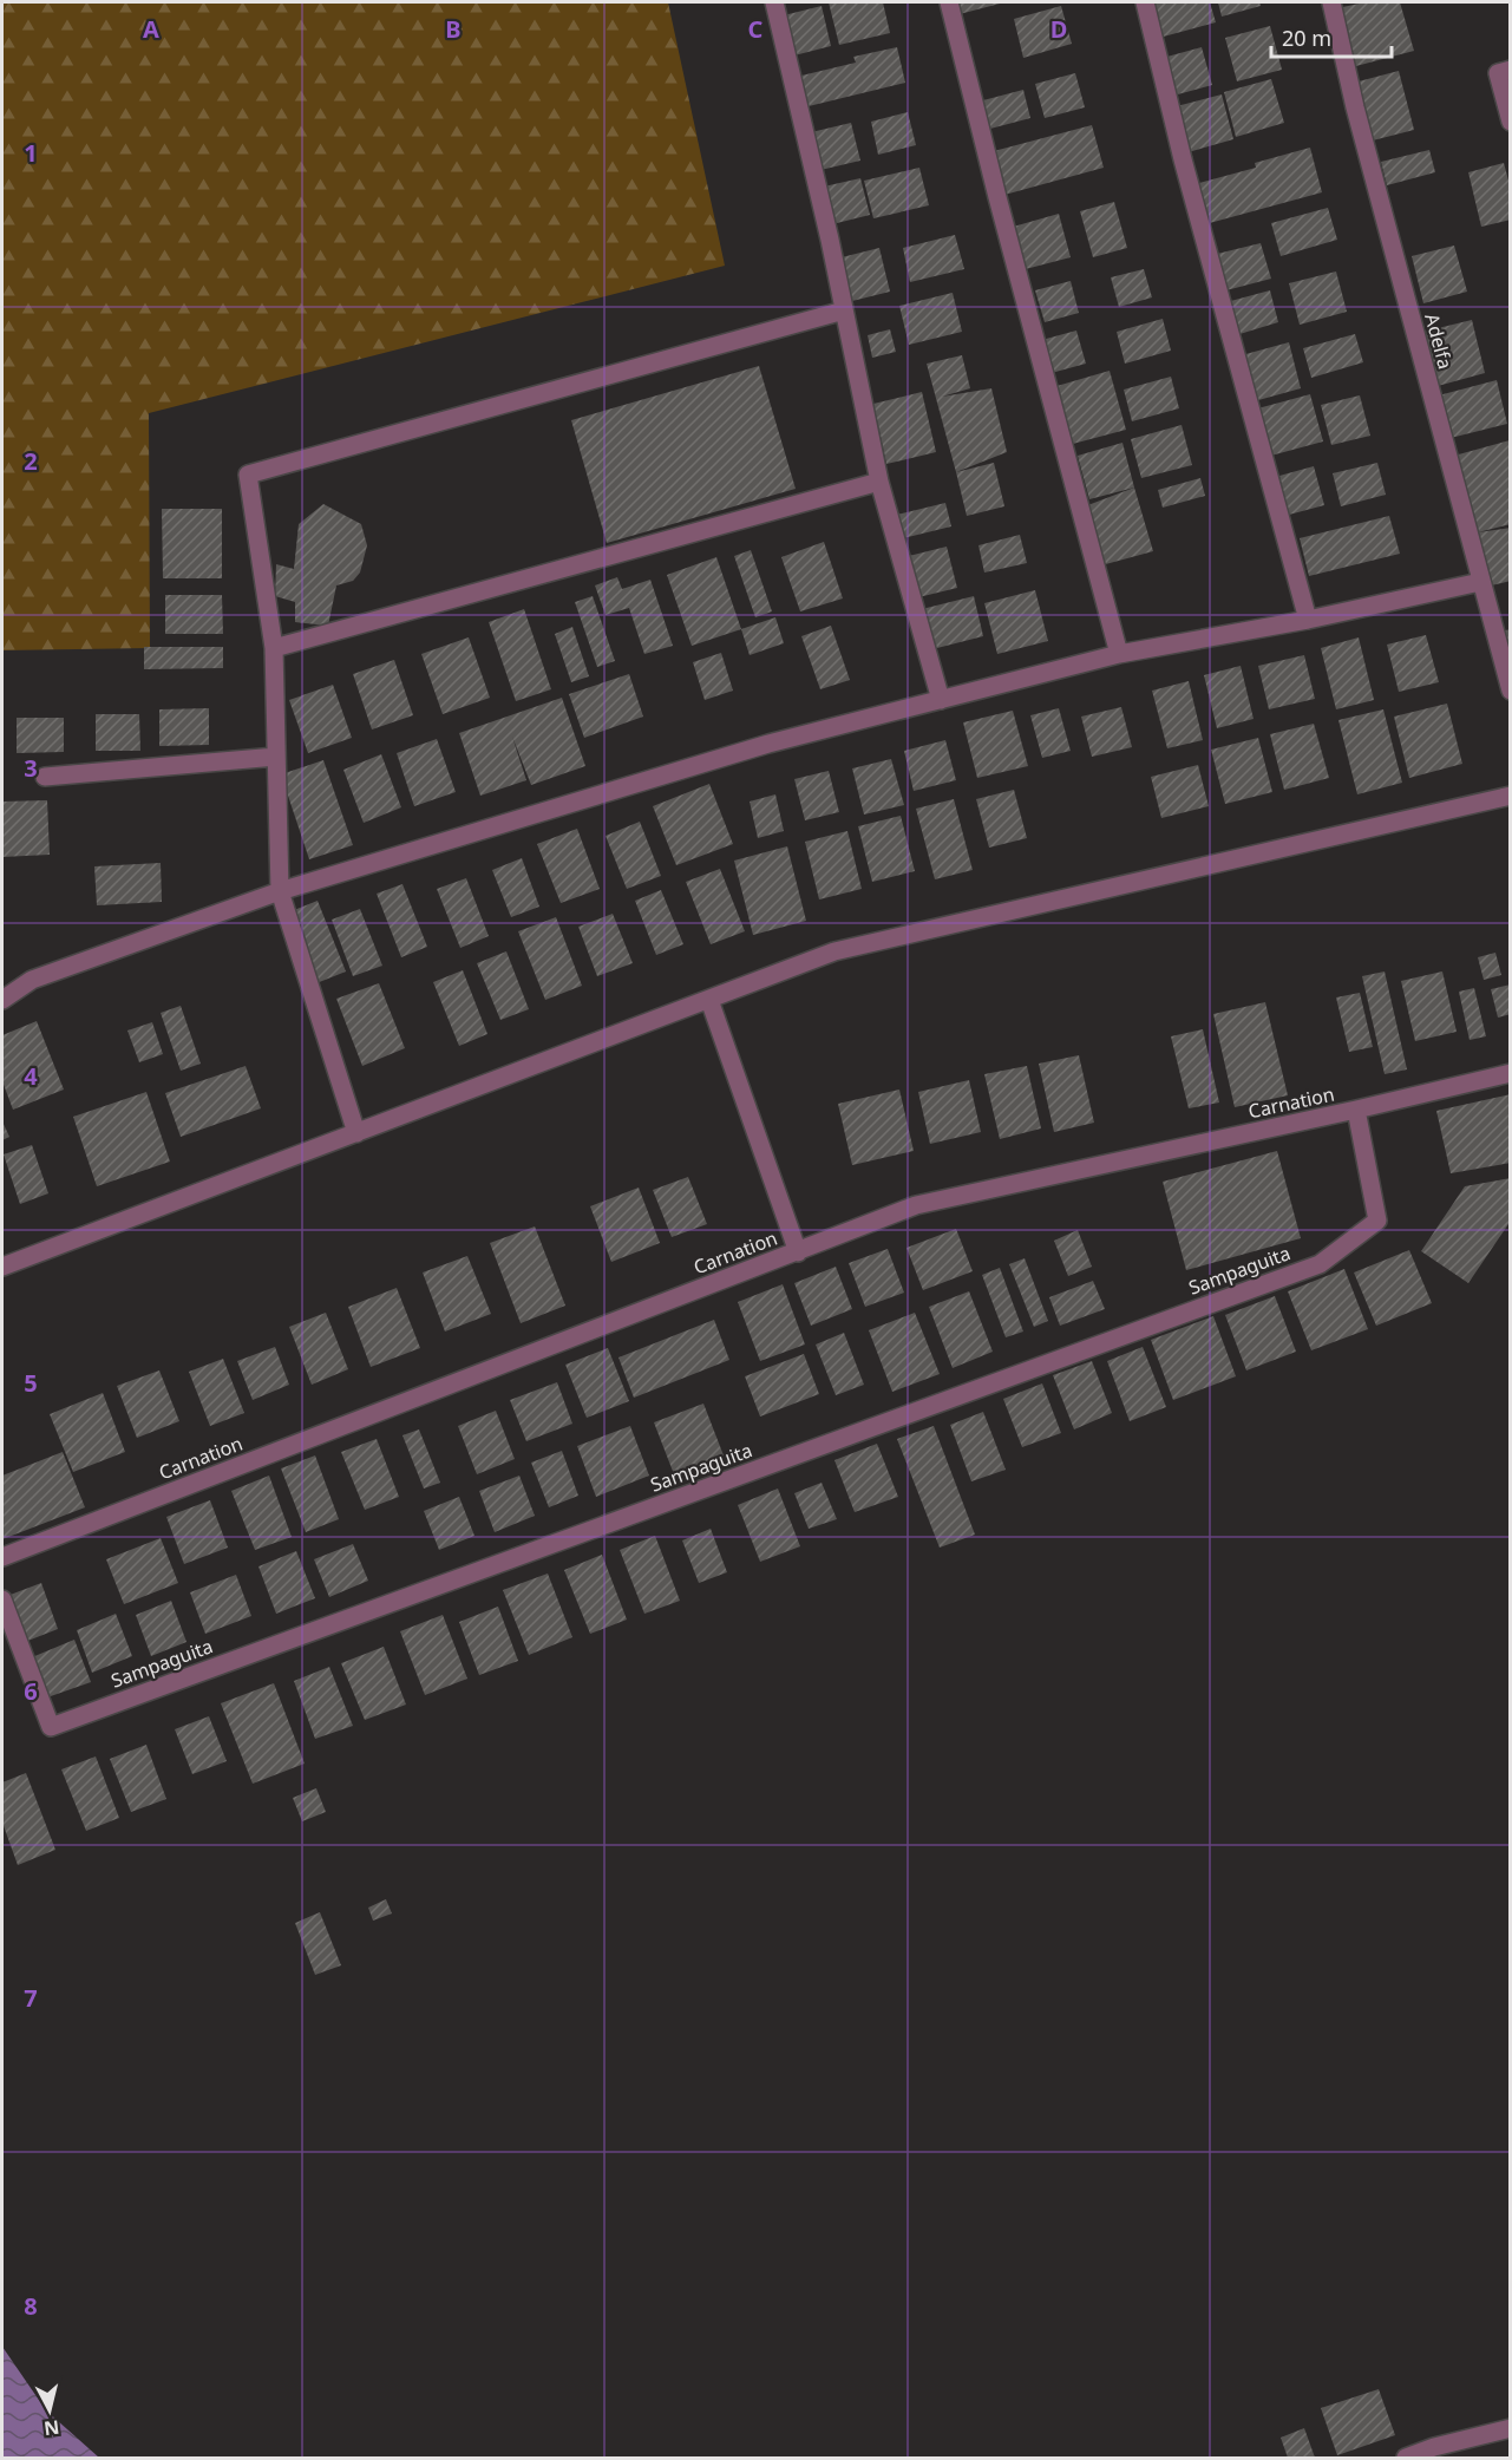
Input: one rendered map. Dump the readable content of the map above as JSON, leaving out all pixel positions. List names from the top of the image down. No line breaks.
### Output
{"streets":{"street":["Adelfa","Carnation","Sampaguita"]},"crossings":[["Carnation","Sampaguita"]],"scale_bar":"20 m","north":"bottom","grid":{"columns":["A","B","C","D"],"rows":["1","2","3","4","5","6","7","8"]}}
